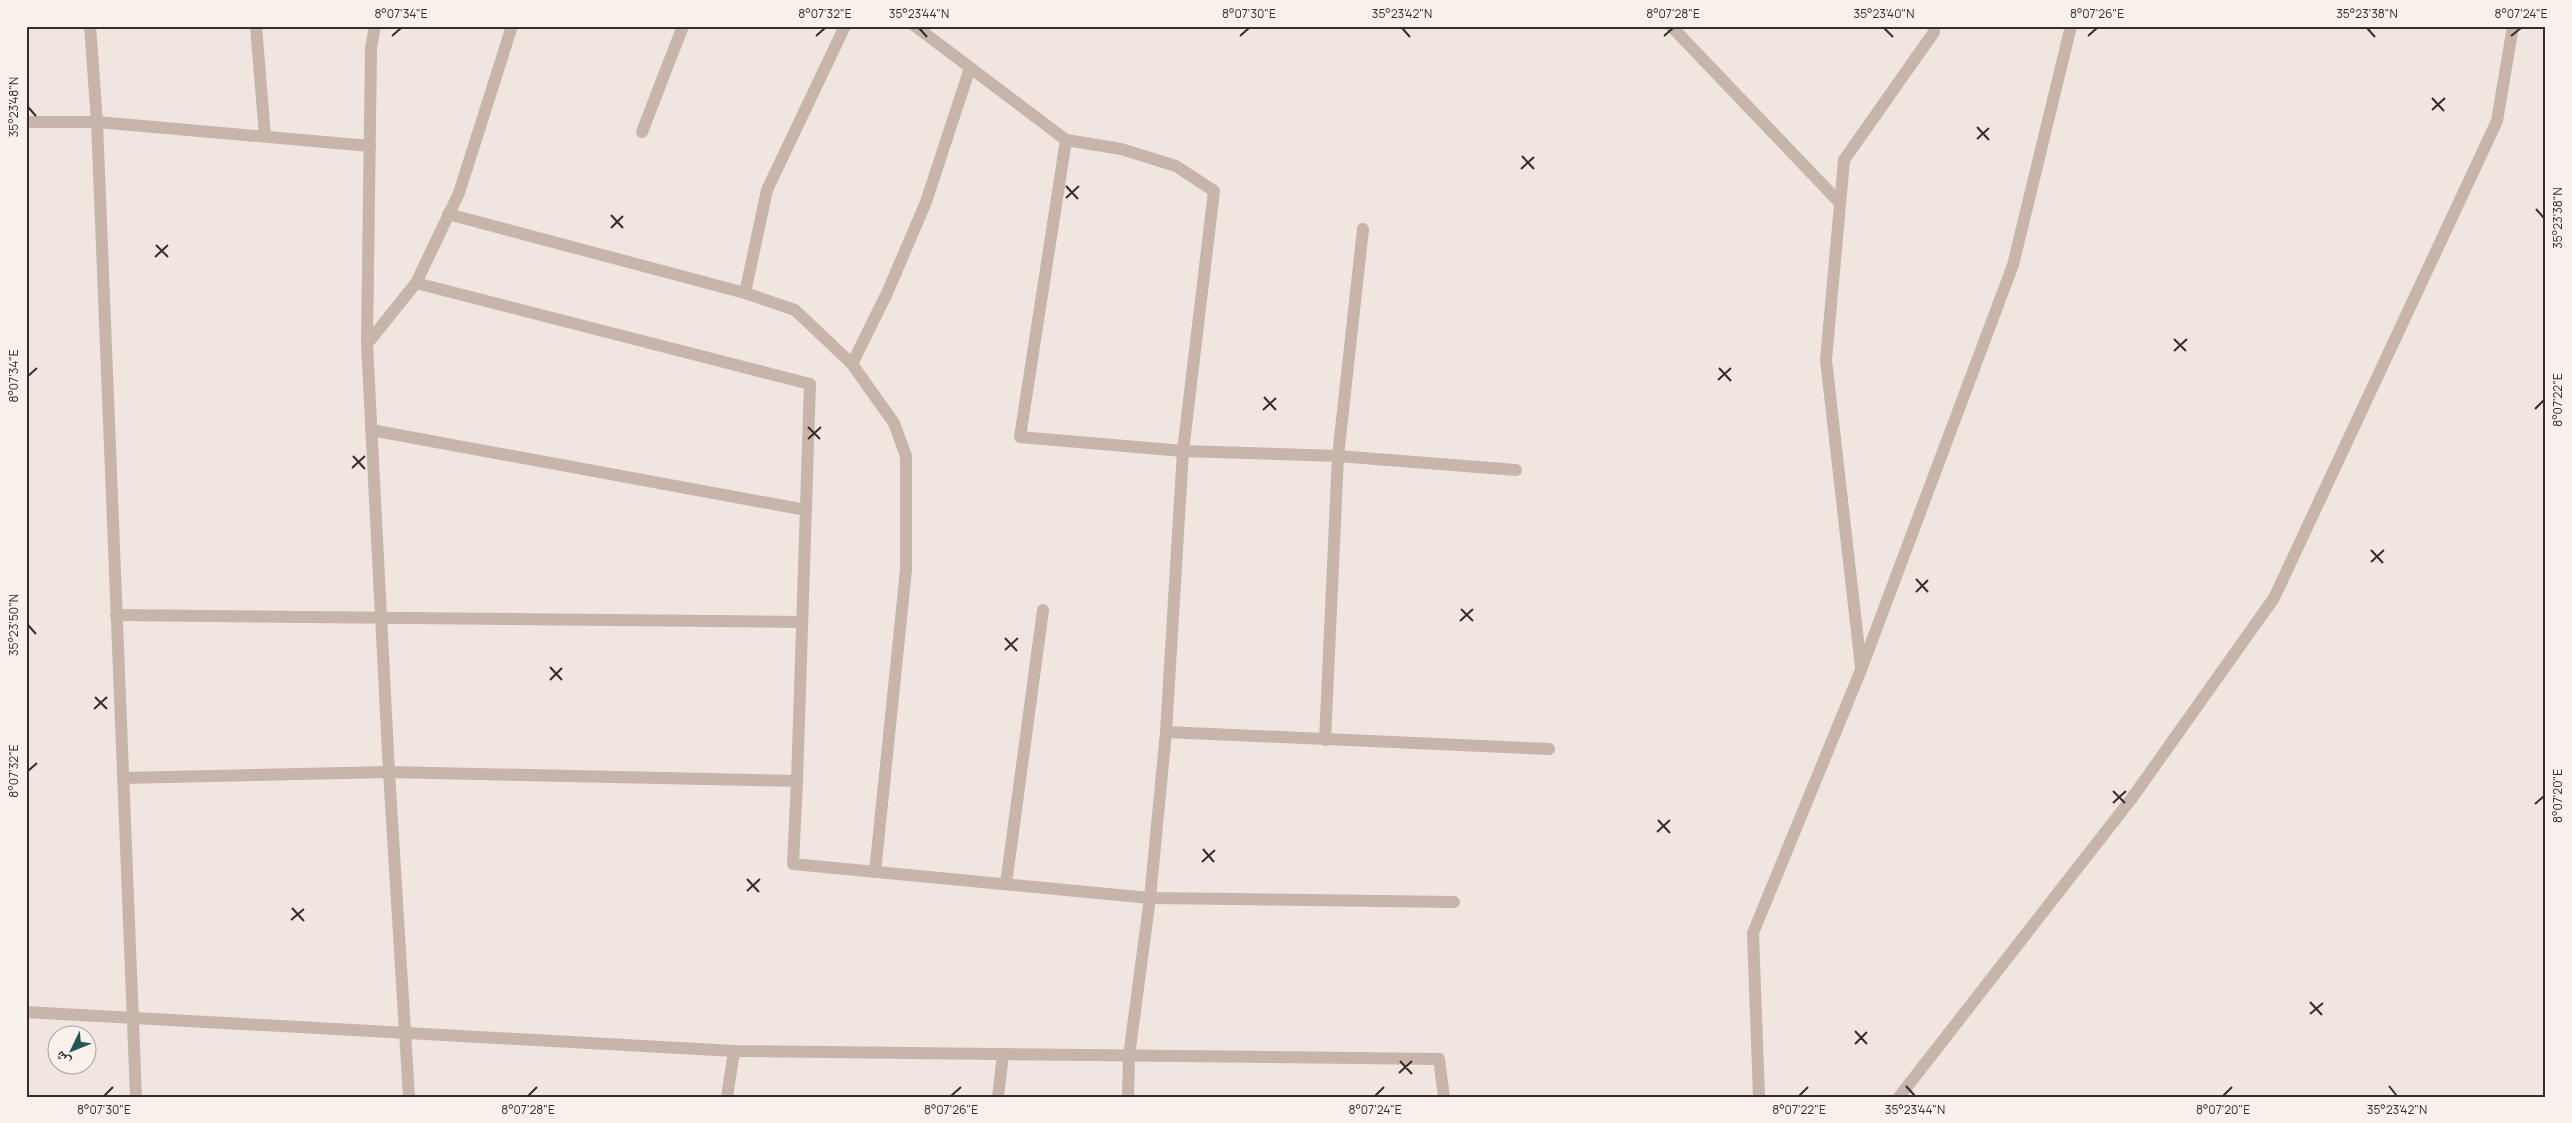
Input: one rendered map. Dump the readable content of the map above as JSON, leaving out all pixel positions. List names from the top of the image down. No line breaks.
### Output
{"north":"bottom left","coordinates":["8°07'34\"E","8°07'32\"E","35°23'44\"N","8°07'30\"E","35°23'42\"N","8°07'28\"E","35°23'40\"N","8°07'26\"E","35°23'38\"N","8°07'24\"E","35°23'48\"N","8°07'22\"E","35°23'50\"N","8°07'20\"E"]}
